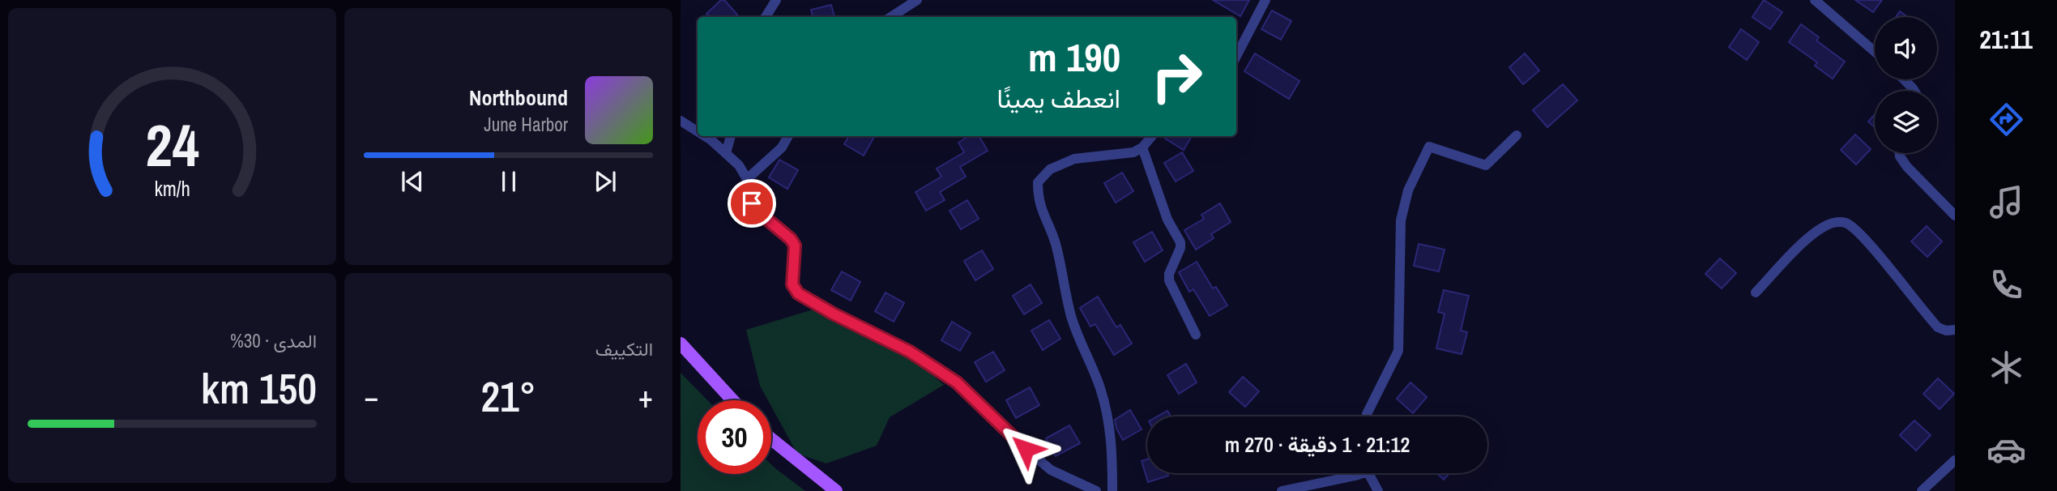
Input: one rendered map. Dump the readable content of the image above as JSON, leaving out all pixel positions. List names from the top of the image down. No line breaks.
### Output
{"page":{"tabs":"21:11","turn":["190 m","انعطف يمينًا"],"song":["Northbound","June Harbor"],"tile":["التكييف",["المدى · 30%","150 km"]],"heat":["−","21°","+"],"limit":"30","trip":"21:12 · 1 دقيقة · 270 m","gauge":["24","km/h"]}}
